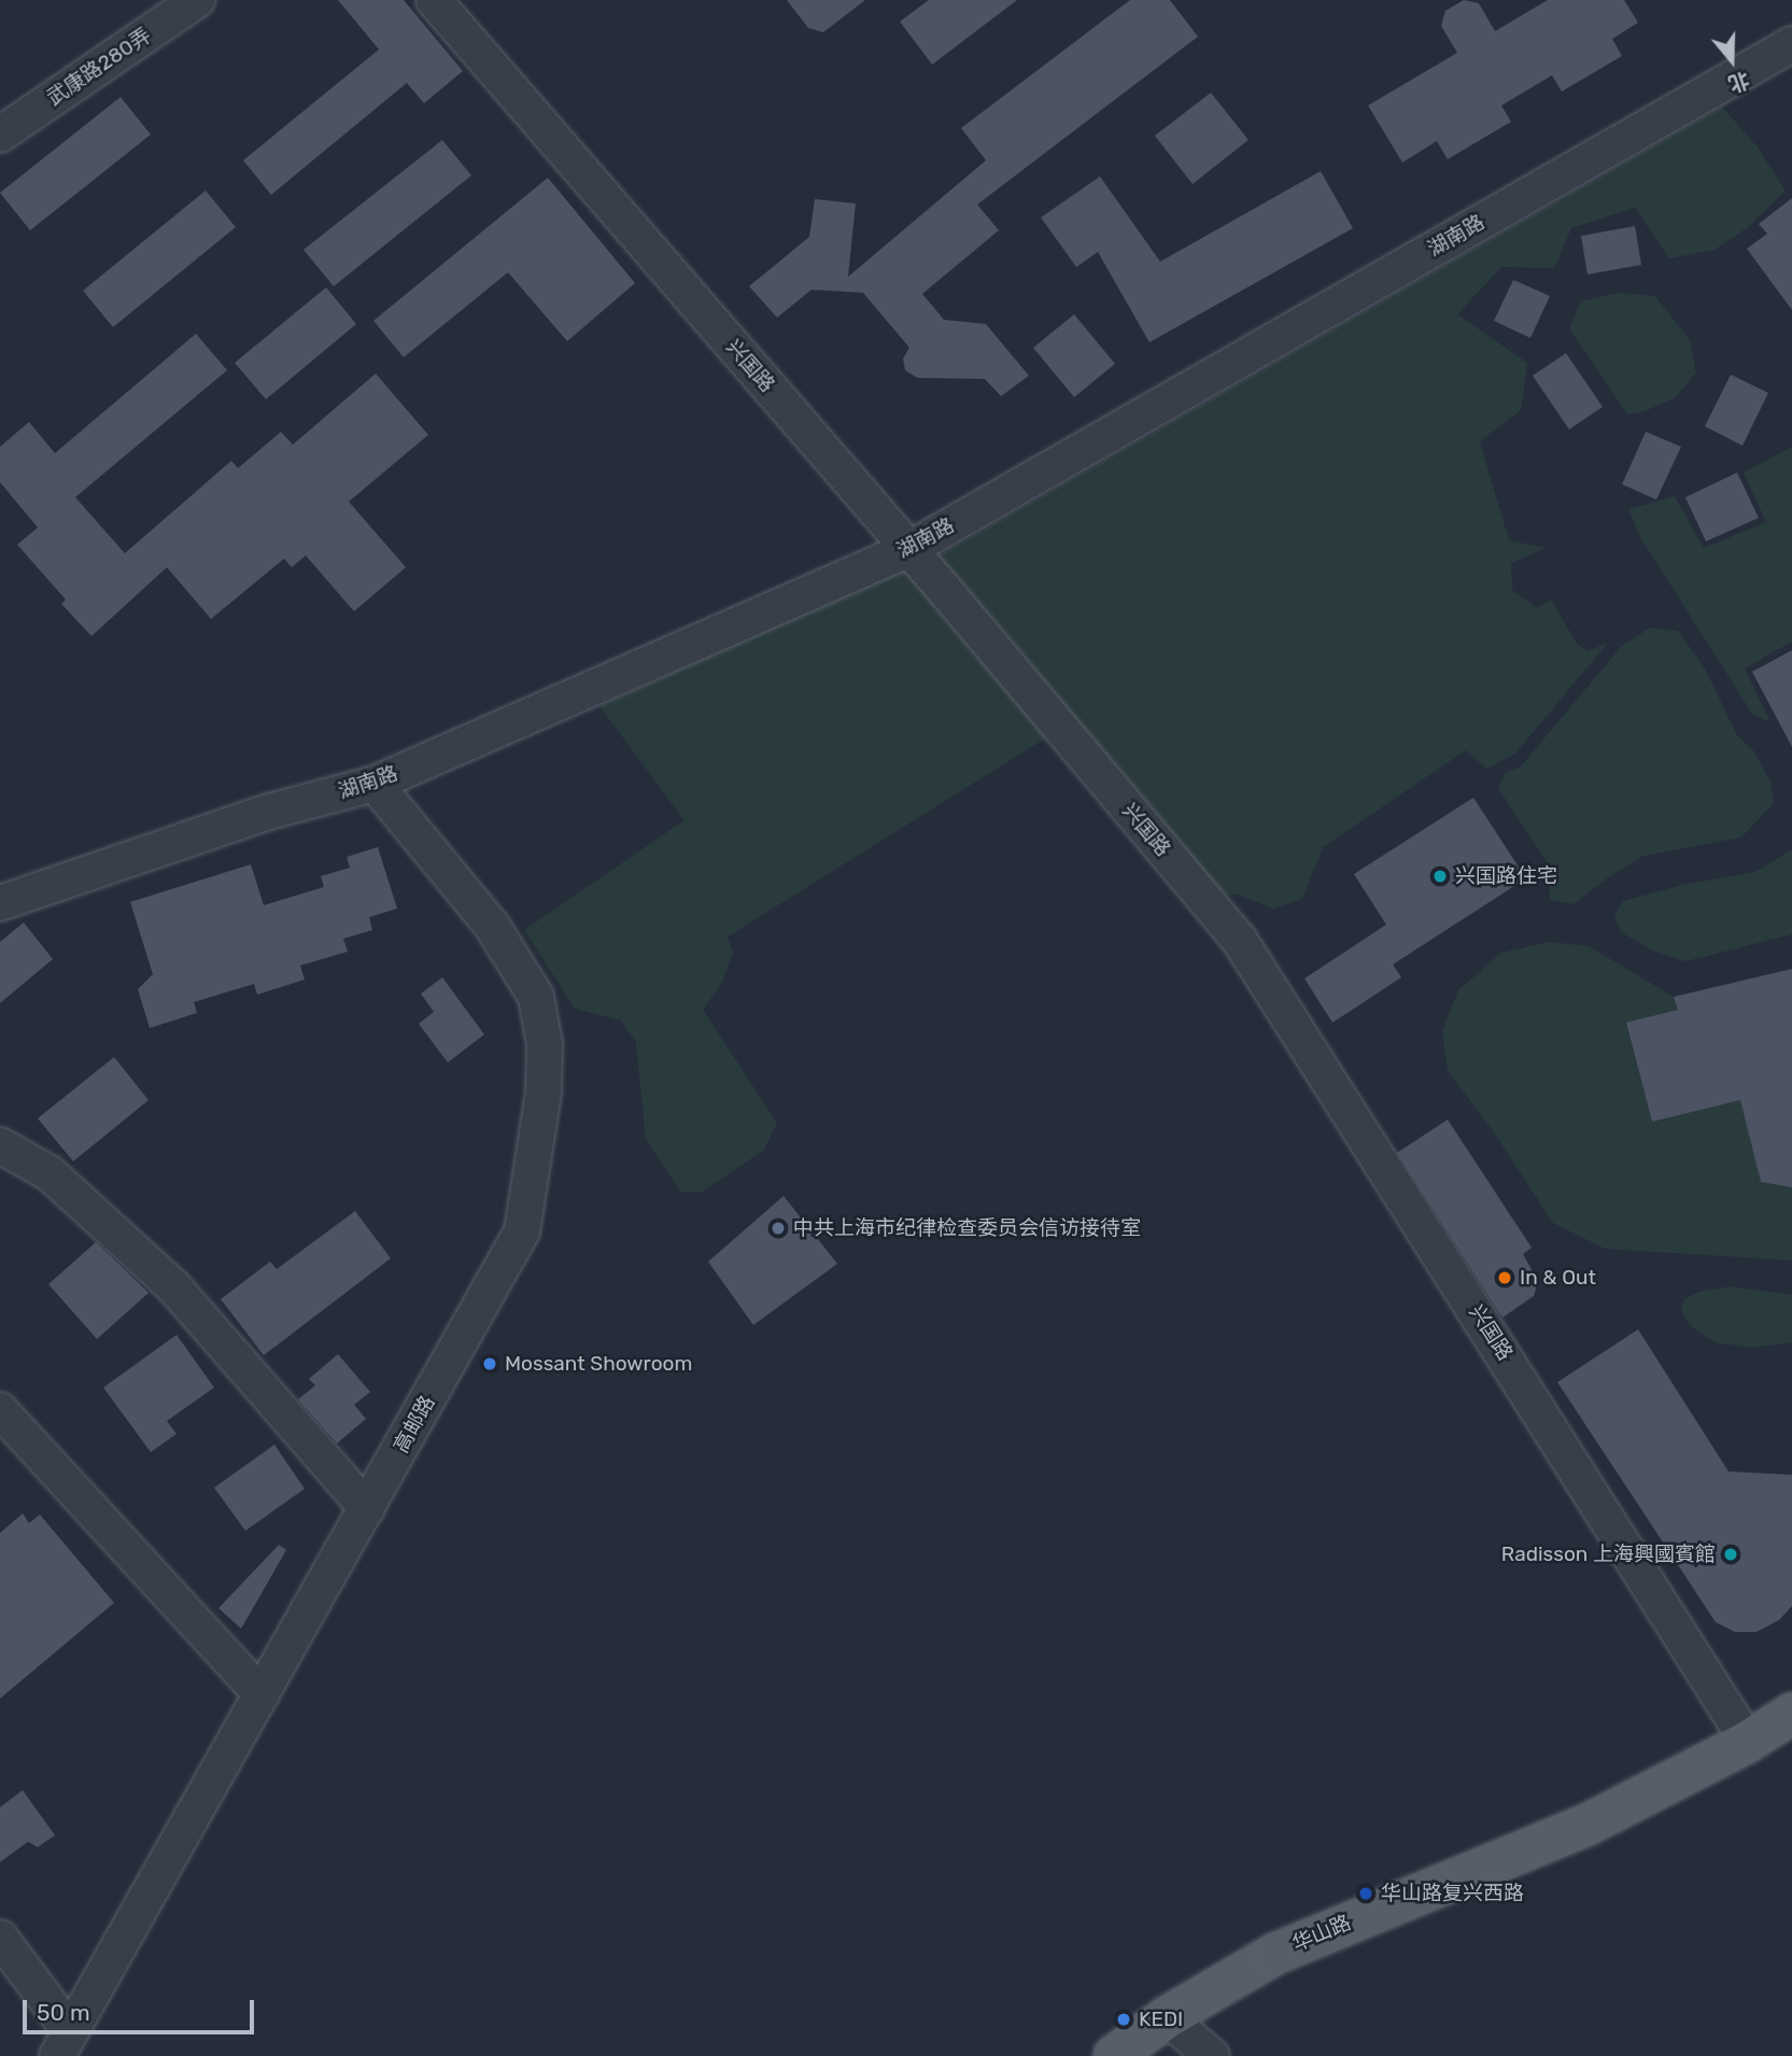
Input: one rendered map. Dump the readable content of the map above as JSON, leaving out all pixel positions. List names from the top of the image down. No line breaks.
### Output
{"streets":{"main road":["华山路"],"street":["武康路280弄","湖南路","兴国路","高邮路"]},"crossings":[["湖南路","兴国路"],["湖南路","高邮路"],["兴国路","华山路"]],"places":["兴国路住宅","中共上海市纪律检查委员会信访接待室","In & Out","Mossant Showroom","Radisson 上海興國賓館","华山路复兴西路","KEDI"],"scale_bar":"50 m","north":"bottom"}
